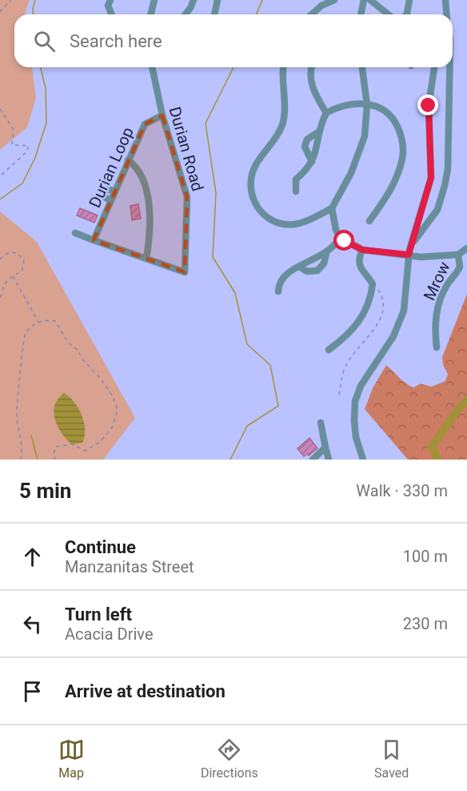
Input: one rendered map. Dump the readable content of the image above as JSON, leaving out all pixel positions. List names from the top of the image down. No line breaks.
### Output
{"streets":{"street":["Durian Road","Durian Loop","Mrow"]},"crossings":[["Durian Road","Durian Loop"]],"page":{"search":"Search here","heading":["5 min","Walk · 330 m"],"list":[["Continue","Manzanitas Street","100 m"],["Turn left","Acacia Drive","230 m"],"Arrive at destination"],"nav":["Map","Directions","Saved"]}}
